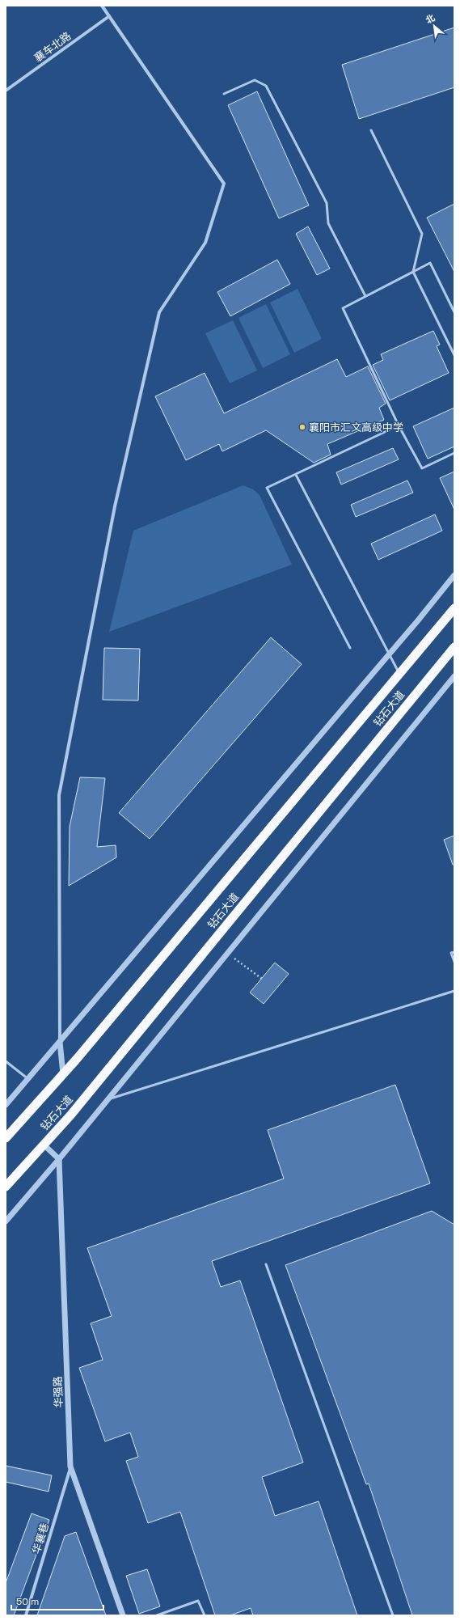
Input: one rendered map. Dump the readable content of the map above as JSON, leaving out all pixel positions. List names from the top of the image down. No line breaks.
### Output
{"streets":{"highway":["钻石大道"],"street":["襄车北路","华强路","华襄巷"]},"crossings":[["华强路","华襄巷"]],"places":["襄阳市汇文高级中学"],"scale_bar":"50 m","north":"top left"}
